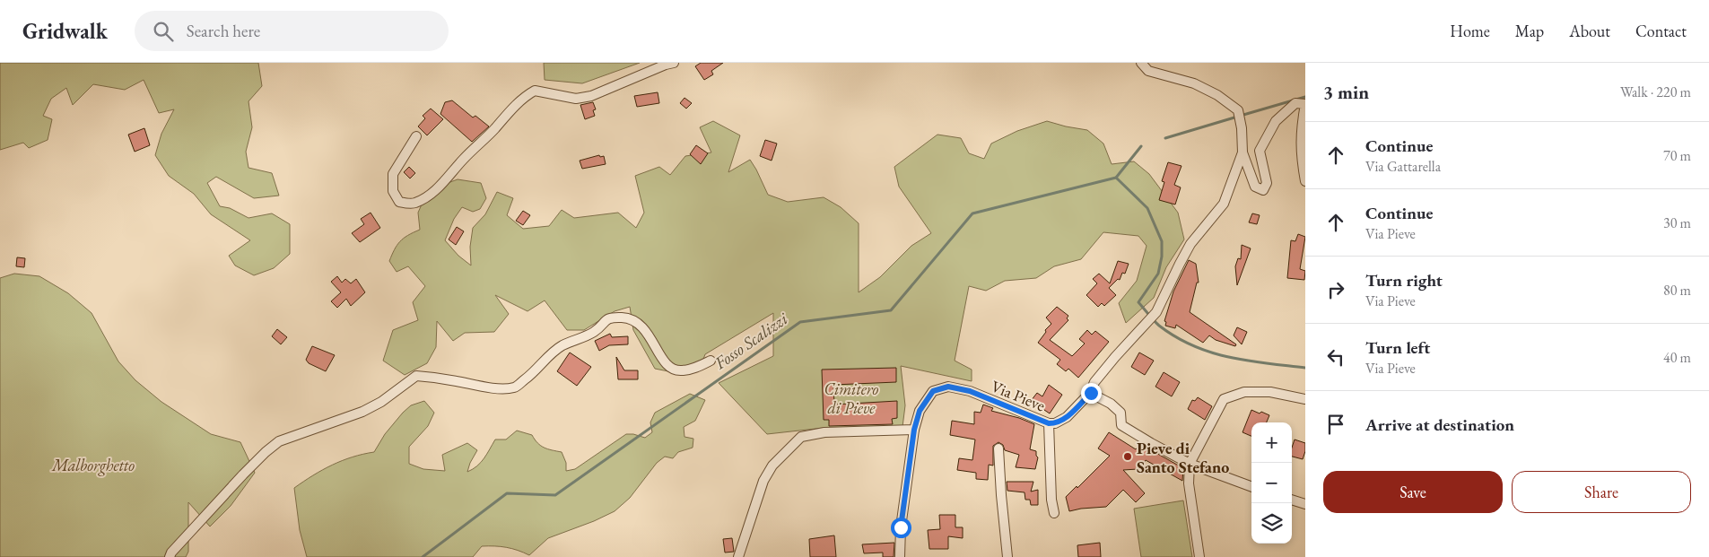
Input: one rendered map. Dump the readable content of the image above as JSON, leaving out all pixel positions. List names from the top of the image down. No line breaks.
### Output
{"streets":{"street":["Via Pieve"]},"water":["Fosso Scalizzi"],"parks":["Cimitero di Pieve","Malborghetto"],"places":["Pieve di Santo Stefano"],"page":{"header":"Gridwalk","search":"Search here","nav":["Home","Map","About","Contact"],"heading":["3 min","Walk · 220 m"],"list":[["Continue","Via Gattarella","70 m"],["Continue","Via Pieve","30 m"],["Turn right","Via Pieve","80 m"],["Turn left","Via Pieve","40 m"],"Arrive at destination"],"map_buttons":["+","−"],"buttons":["Save","Share"]}}
